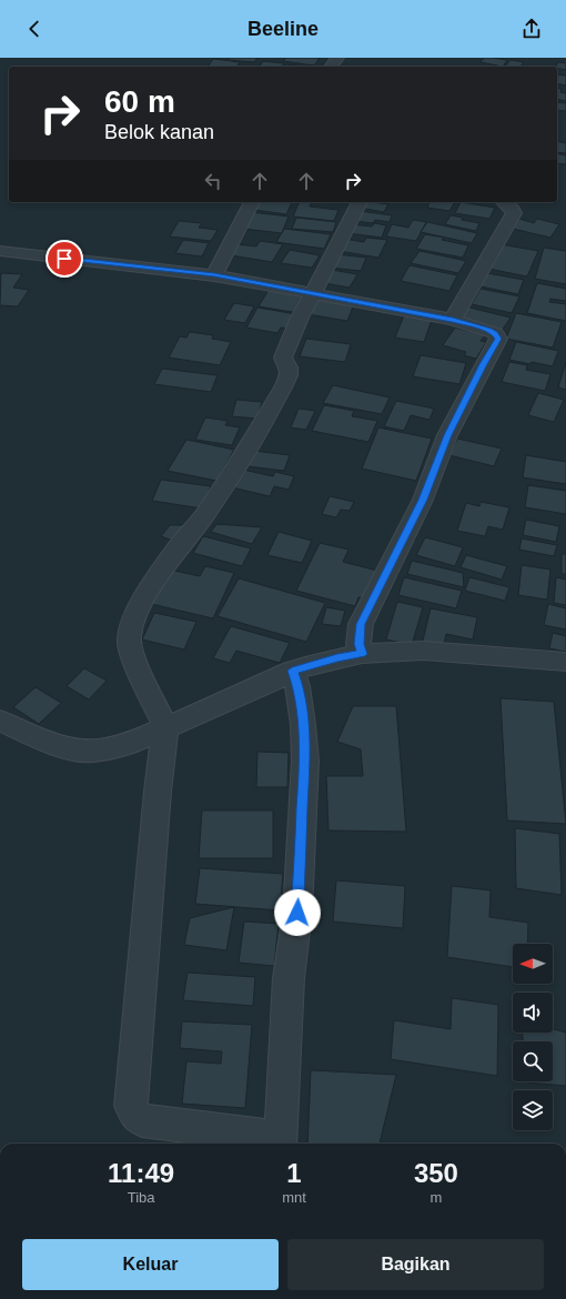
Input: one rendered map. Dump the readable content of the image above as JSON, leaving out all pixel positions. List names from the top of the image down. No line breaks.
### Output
{"north":"left","page":{"header":"Beeline","turn":["60 m","Belok kanan"],"eta":["11:49","Tiba","1","mnt","350","m"],"buttons":["Keluar","Bagikan"]}}
